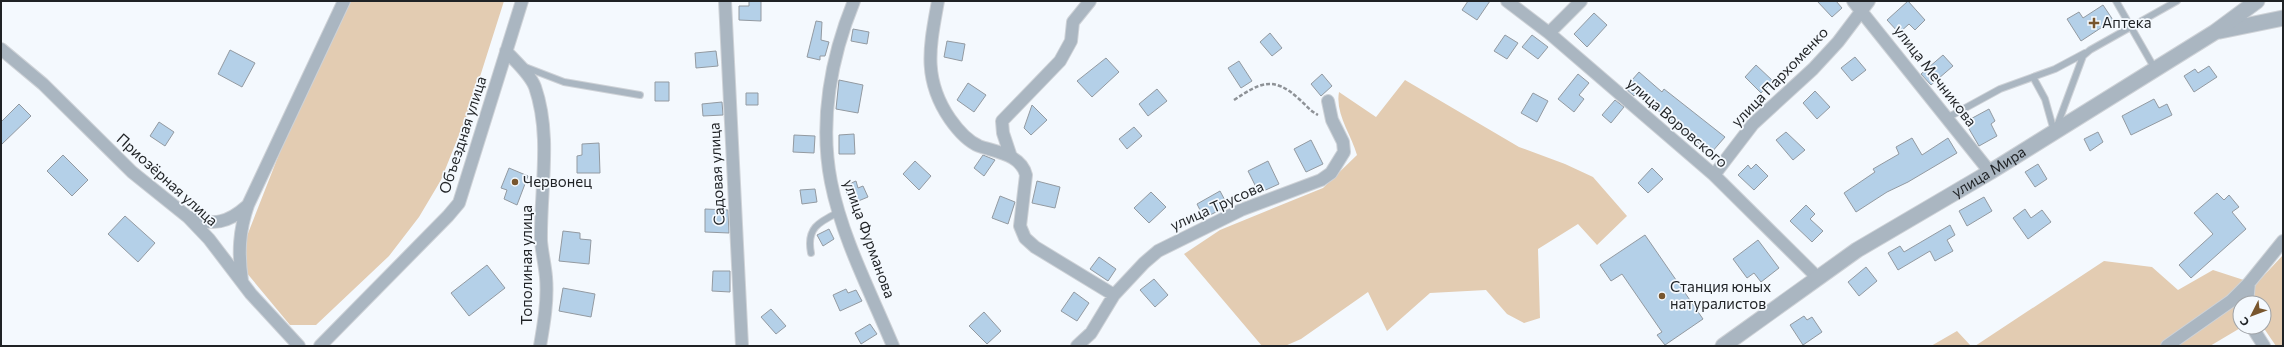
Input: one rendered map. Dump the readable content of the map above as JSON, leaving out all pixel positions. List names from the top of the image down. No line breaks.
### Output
{"streets":{"street":["улица Мечникова","улица Пархоменко","улица Воровского","Объездная улица","улица Мира","Садовая улица","Приозёрная улица","улица Трусова","улица Фурманова","Тополиная улица"]},"crossings":[["улица Мечникова","улица Пархоменко"],["улица Мечникова","улица Мира"],["улица Пархоменко","улица Воровского"],["улица Воровского","улица Мира"],["Объездная улица","Тополиная улица"]],"places":{"health":["Аптека"],"other":["Червонец","Станция юных натуралистов"]},"north":"bottom left"}
